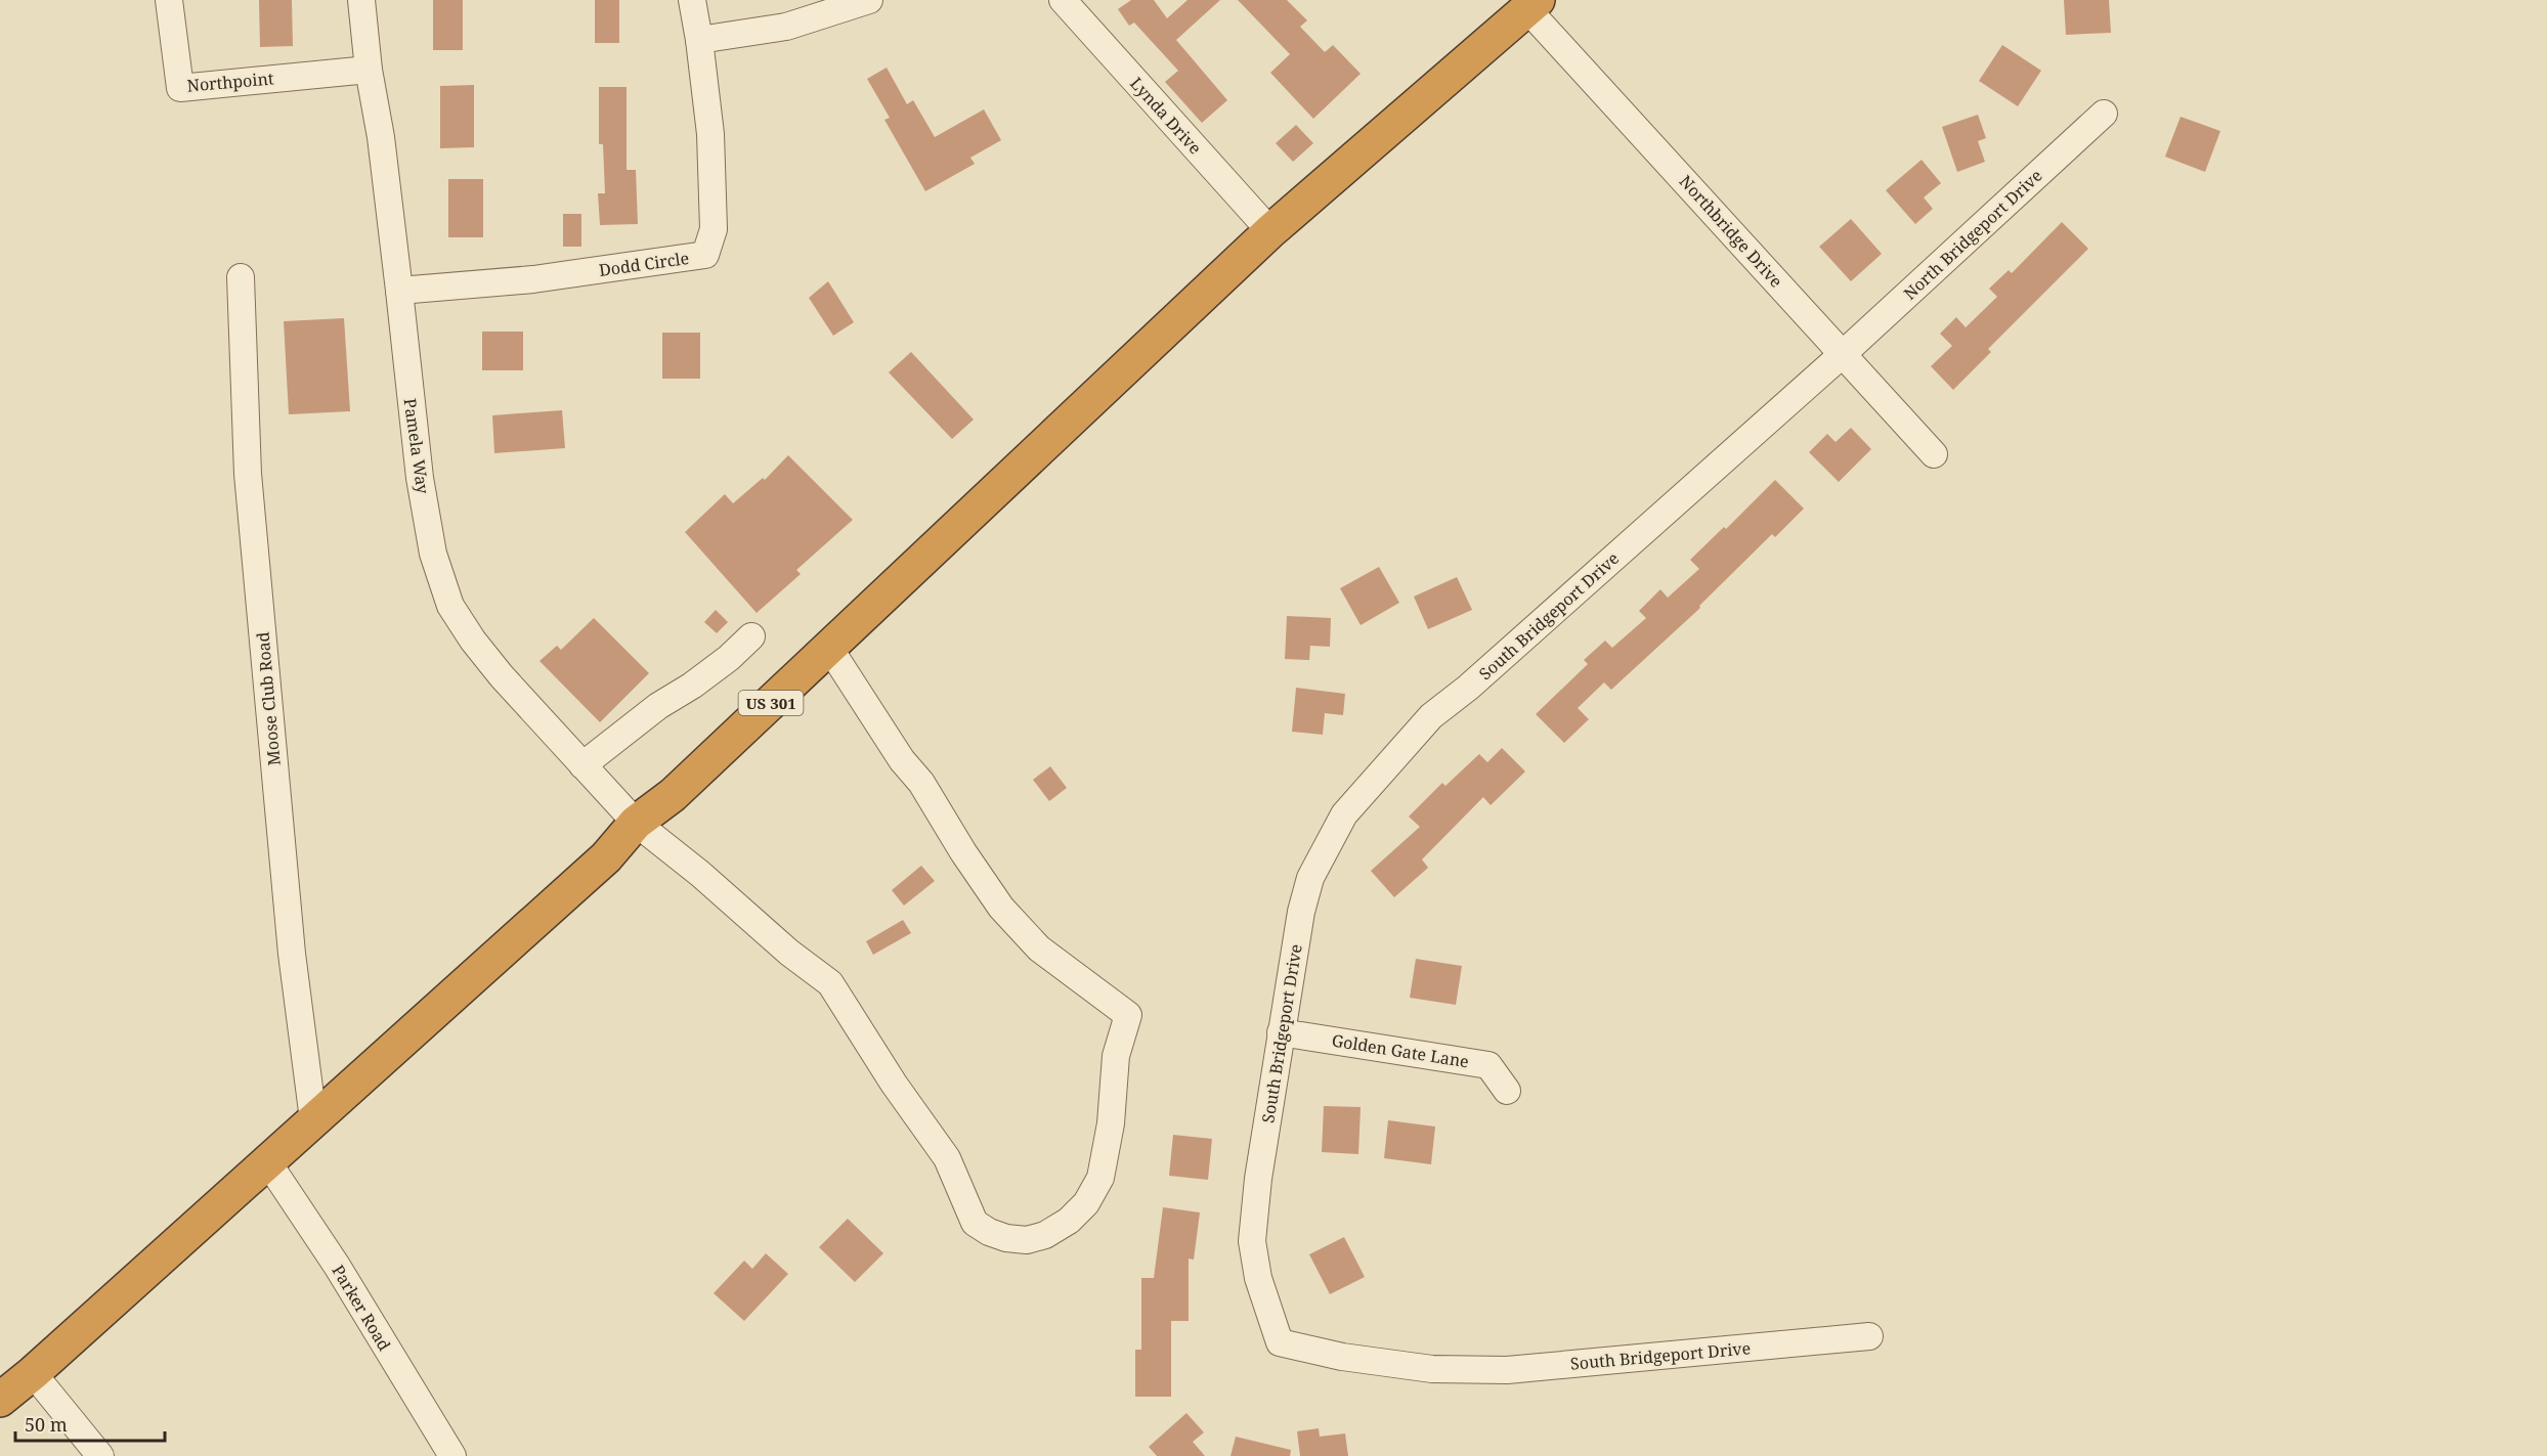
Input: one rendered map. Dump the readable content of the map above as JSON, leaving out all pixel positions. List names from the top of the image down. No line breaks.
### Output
{"streets":{"highway":["US 301"],"street":["Northpoint","Lynda Drive","Northbridge Drive","North Bridgeport Drive","Dodd Circle","Pamela Way","South Bridgeport Drive","Moose Club Road","Golden Gate Lane","Parker Road"]},"crossings":[["Northpoint","Pamela Way"],["Lynda Drive","US 301"],["Northbridge Drive","North Bridgeport Drive"],["Northbridge Drive","South Bridgeport Drive"],["Northbridge Drive","US 301"],["North Bridgeport Drive","South Bridgeport Drive"],["Dodd Circle","Pamela Way"],["Pamela Way","US 301"],["South Bridgeport Drive","Golden Gate Lane"],["Moose Club Road","US 301"],["US 301","Parker Road"]],"scale_bar":"50 m"}
